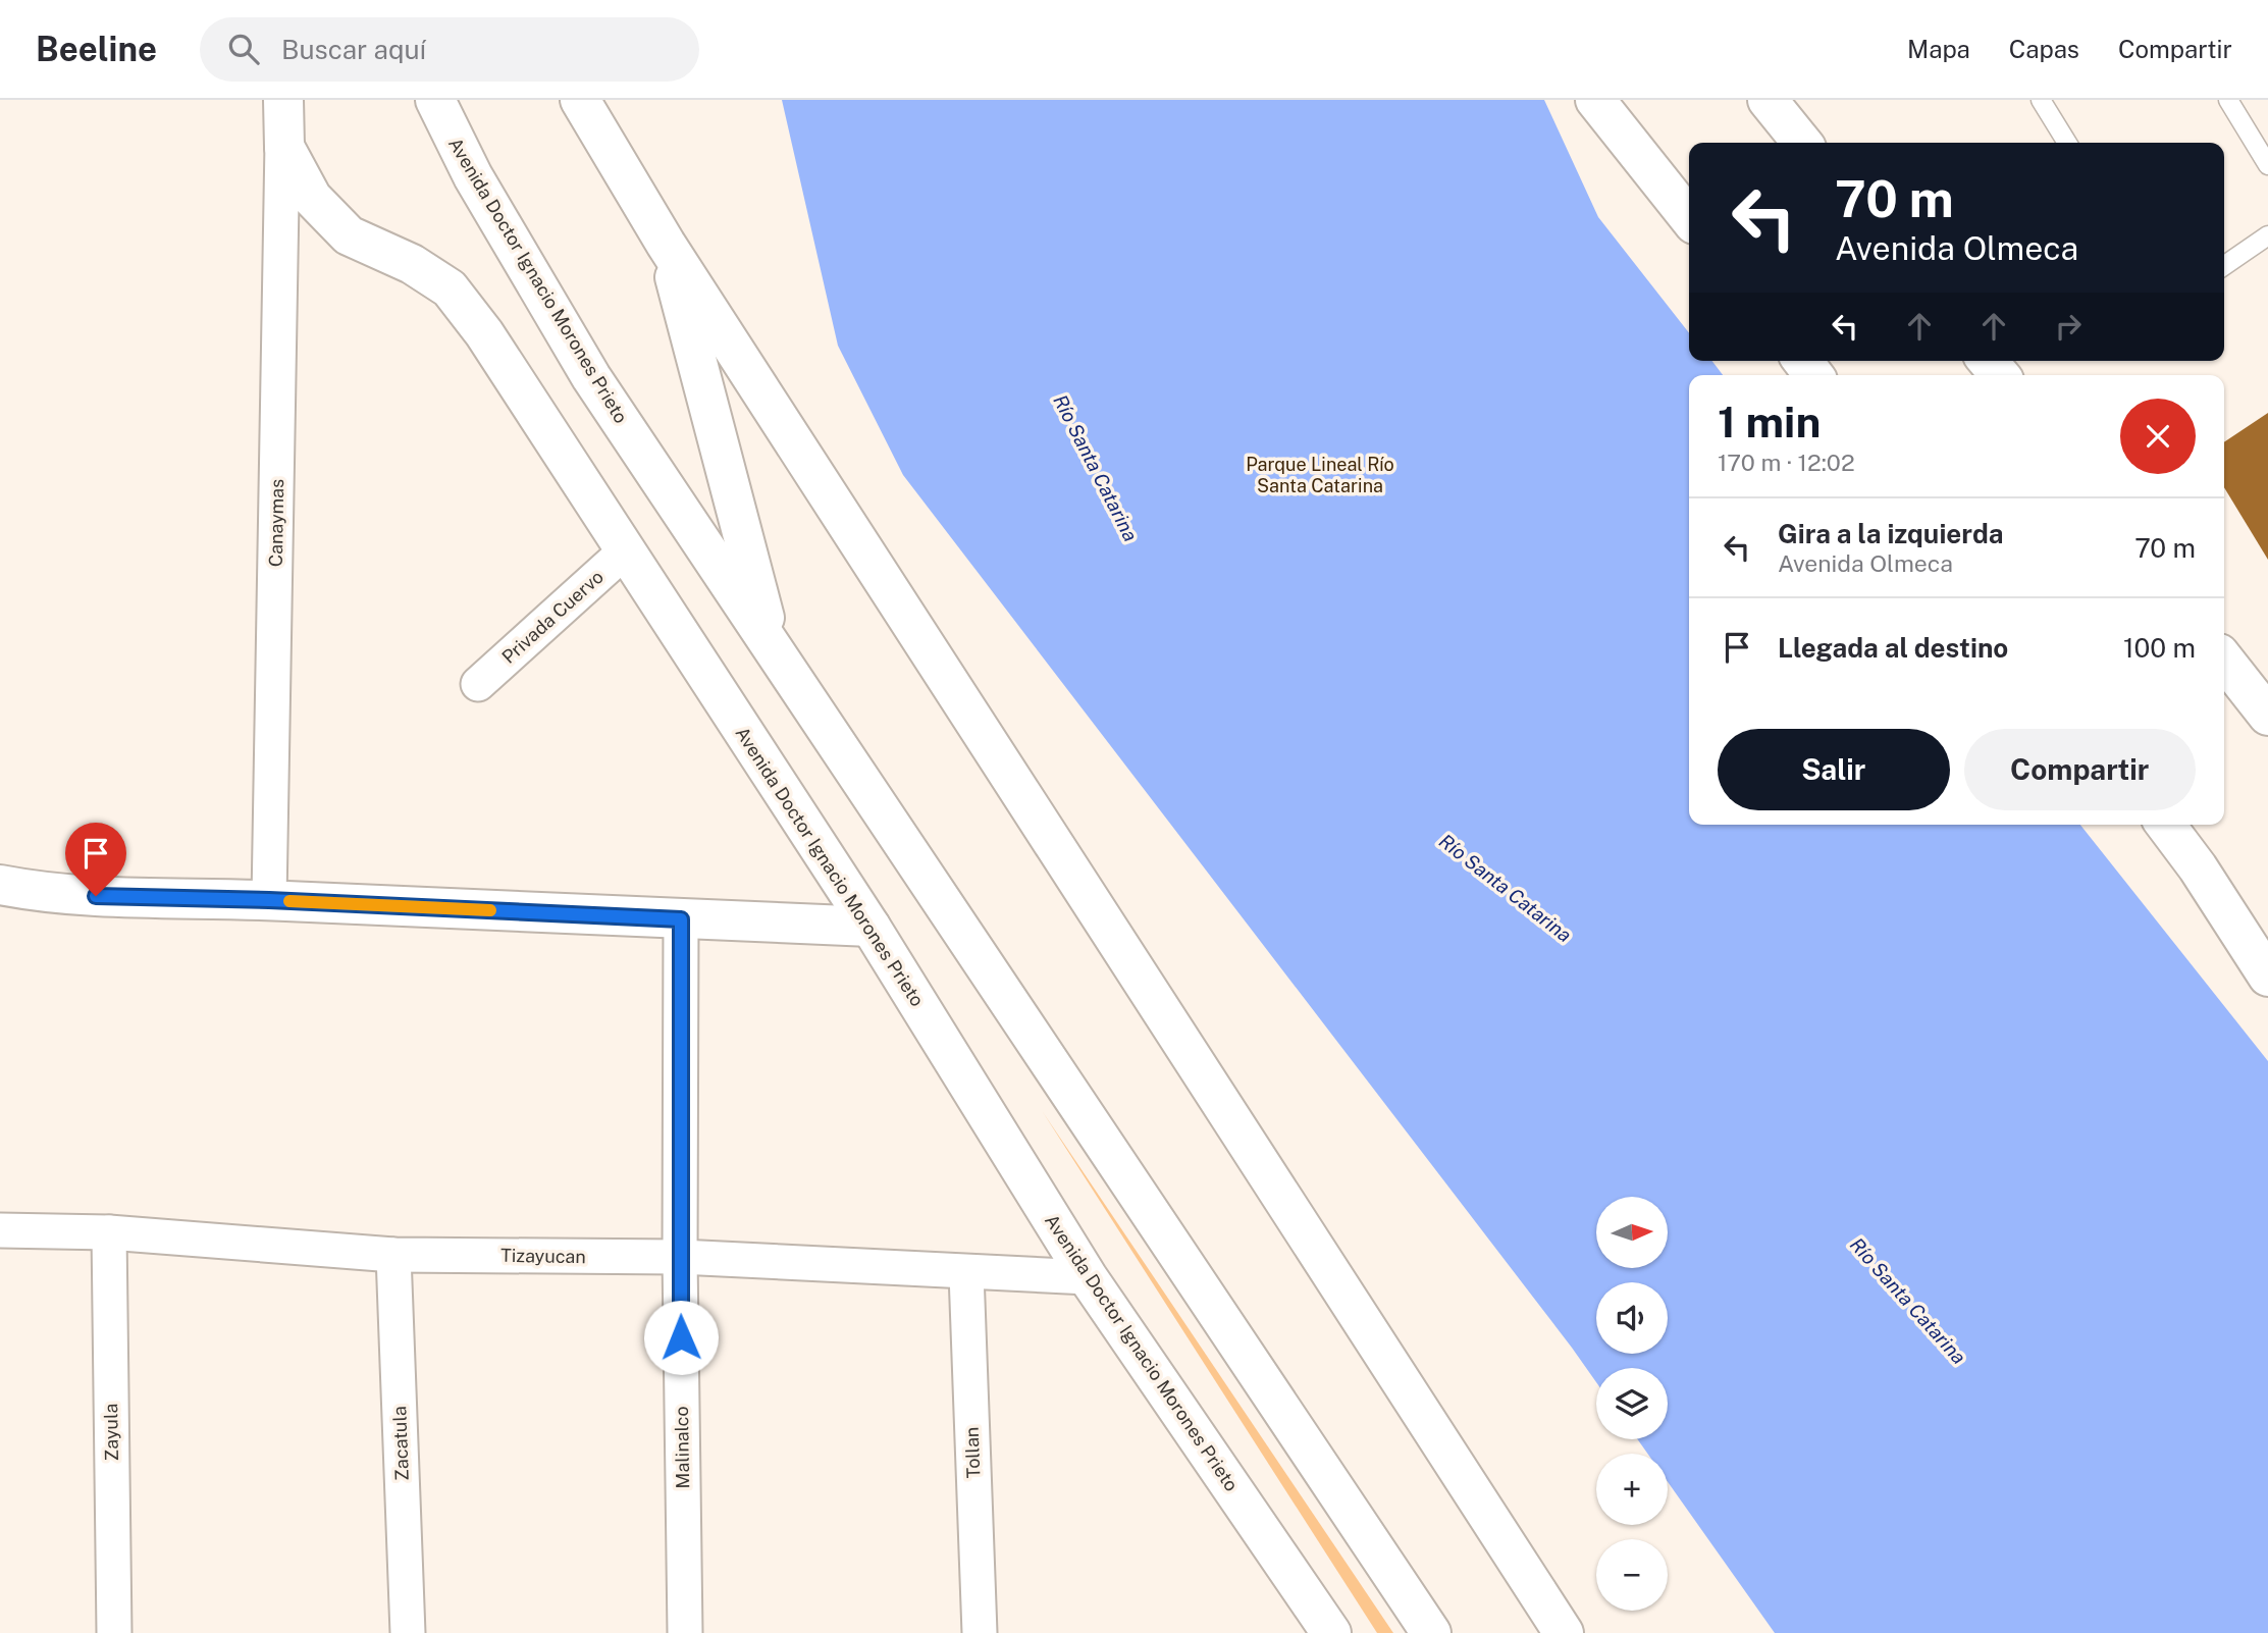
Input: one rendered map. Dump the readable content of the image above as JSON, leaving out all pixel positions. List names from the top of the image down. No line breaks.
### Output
{"streets":{"main road":["Avenida Doctor Ignacio Morones Prieto"],"street":["Canaymas","Privada Cuervo","Tizayucan","Zayula","Zacatula","Malinalco","Tollan"]},"crossings":[["Avenida Doctor Ignacio Morones Prieto","Canaymas"],["Avenida Doctor Ignacio Morones Prieto","Privada Cuervo"],["Avenida Doctor Ignacio Morones Prieto","Tizayucan"],["Tizayucan","Zayula"],["Tizayucan","Zacatula"],["Tizayucan","Malinalco"],["Tizayucan","Tollan"]],"water":["Río Santa Catarina"],"parks":["Parque Lineal Río Santa Catarina"],"north":"right","page":{"header":"Beeline","search":"Buscar aquí","nav":["Mapa","Capas","Compartir"],"turn":["70 m","Avenida Olmeca"],"heading":["1 min","170 m · 12:02"],"list":[{"name":"Gira a la izquierda","note":"Avenida Olmeca","value":"70 m"},{"name":"Llegada al destino","value":"100 m"}],"buttons":["Salir","Compartir"],"map_buttons":["+","−"]}}
